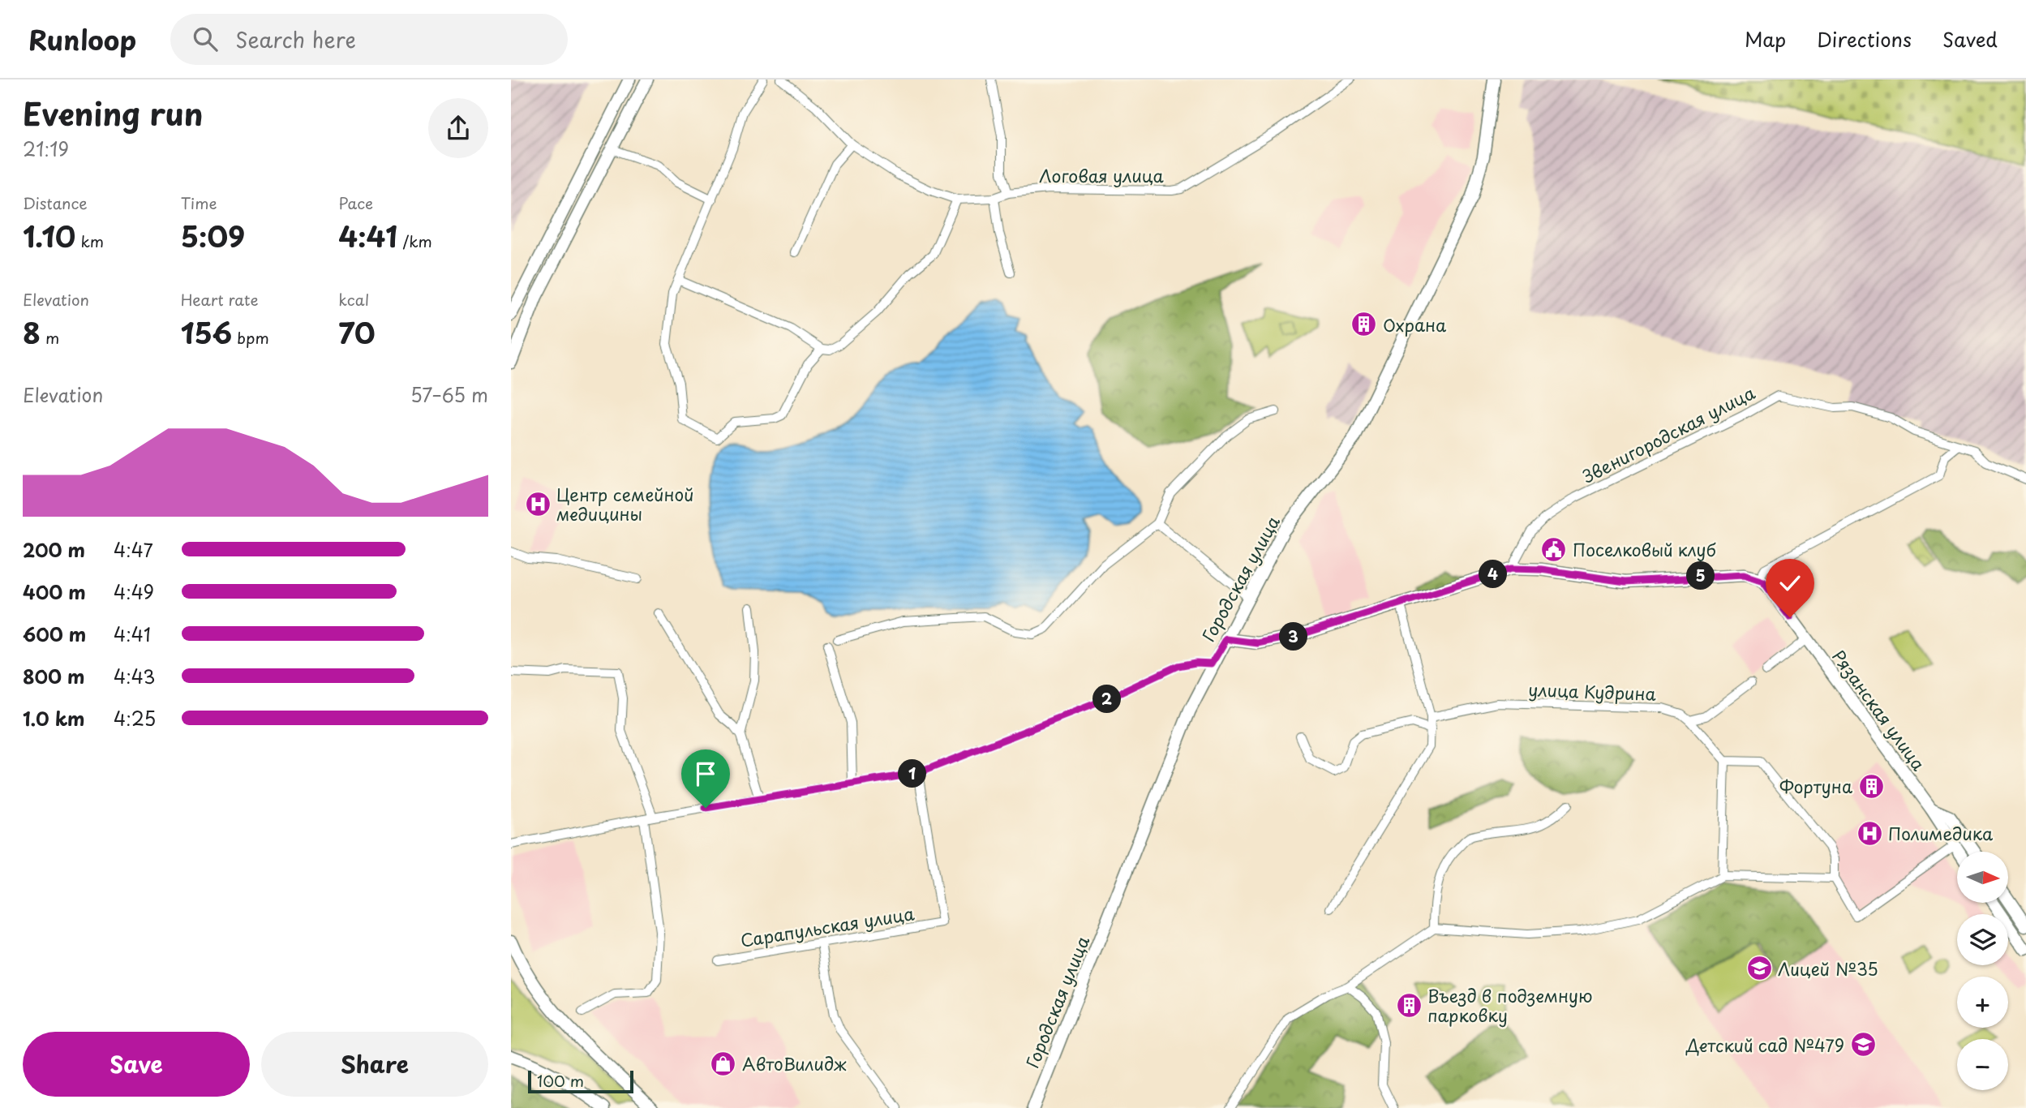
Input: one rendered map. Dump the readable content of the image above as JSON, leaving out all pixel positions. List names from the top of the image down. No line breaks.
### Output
{"streets":{"street":["Логовая улица","Звенигородская улица","Городская улица","улица Кудрина","Рязанская улица","Сарапульская улица"]},"places":{"building":["Охрана","Фортуна","Въезд в подземную парковку"],"hospital":["Центр семейной медицины","Полимедика"],"public building":["Поселковый клуб"],"school or university":["Лицей №35","Детский сад №479"],"shop":["АвтоВилидж"]},"scale_bar":"100 m","north":"right","page":{"header":"Runloop","search":"Search here","nav":["Map","Directions","Saved"],"heading":["Evening run","21:19"],"stats":[["Distance","1.10 km"],["Time","5:09"],["Pace","4:41 /km"],["Elevation","8 m"],["Heart rate","156 bpm"],["kcal","70"]],"chart":["Elevation","57–65 m"],"list":[{"name":"200 m","note":"4:47"},{"name":"400 m","note":"4:49"},{"name":"600 m","note":"4:41"},{"name":"800 m","note":"4:43"},{"name":"1.0 km","note":"4:25"}],"pins":["4","5","3","2","1"],"map_buttons":["+","−"],"buttons":["Save","Share"],"scale":"100 m"}}
